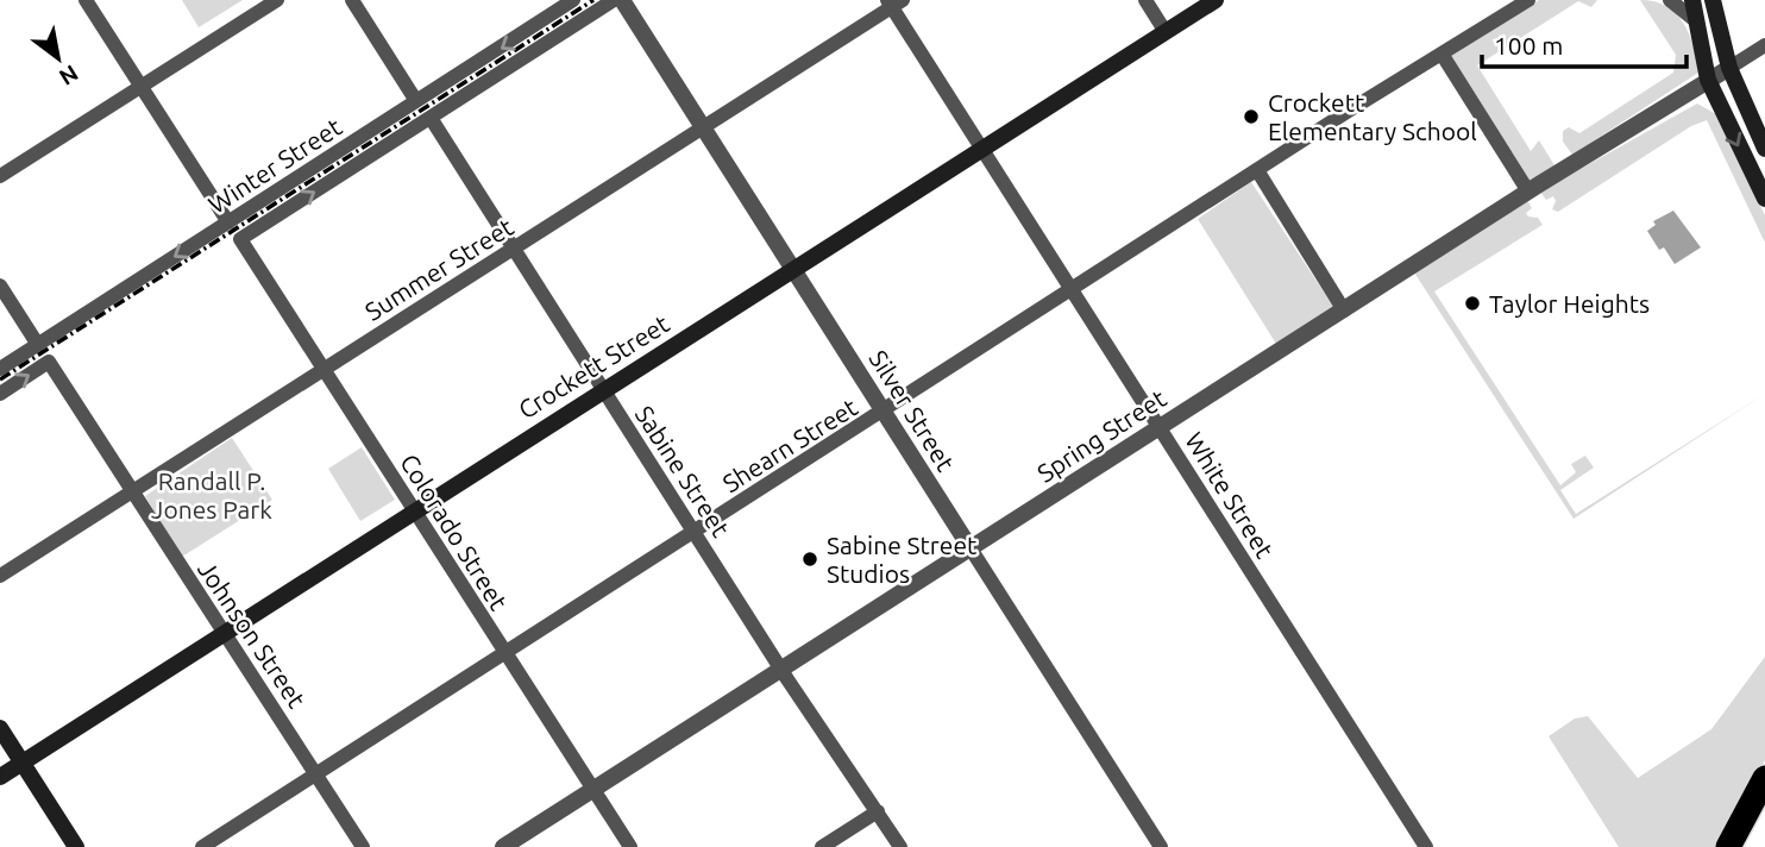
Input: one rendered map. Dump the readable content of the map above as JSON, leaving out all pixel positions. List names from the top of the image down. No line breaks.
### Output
{"streets":{"main road":["Crockett Street"],"street":["Winter Street","Summer Street","Silver Street","Spring Street","Shearn Street","Sabine Street","White Street","Colorado Street","Johnson Street"]},"crossings":[["Winter Street","Sabine Street"],["Winter Street","Colorado Street"],["Summer Street","Silver Street"],["Summer Street","Sabine Street"],["Summer Street","White Street"],["Summer Street","Colorado Street"],["Summer Street","Johnson Street"],["Crockett Street","Silver Street"],["Crockett Street","Sabine Street"],["Crockett Street","White Street"],["Crockett Street","Colorado Street"],["Crockett Street","Johnson Street"],["Silver Street","Spring Street"],["Silver Street","Shearn Street"],["Spring Street","Sabine Street"],["Spring Street","White Street"],["Spring Street","Colorado Street"],["Shearn Street","Sabine Street"],["Shearn Street","White Street"],["Shearn Street","Colorado Street"],["Shearn Street","Johnson Street"]],"parks":["Randall P. Jones Park"],"places":["Crockett Elementary School","Taylor Heights","Sabine Street Studios"],"scale_bar":"100 m","north":"bottom right"}
